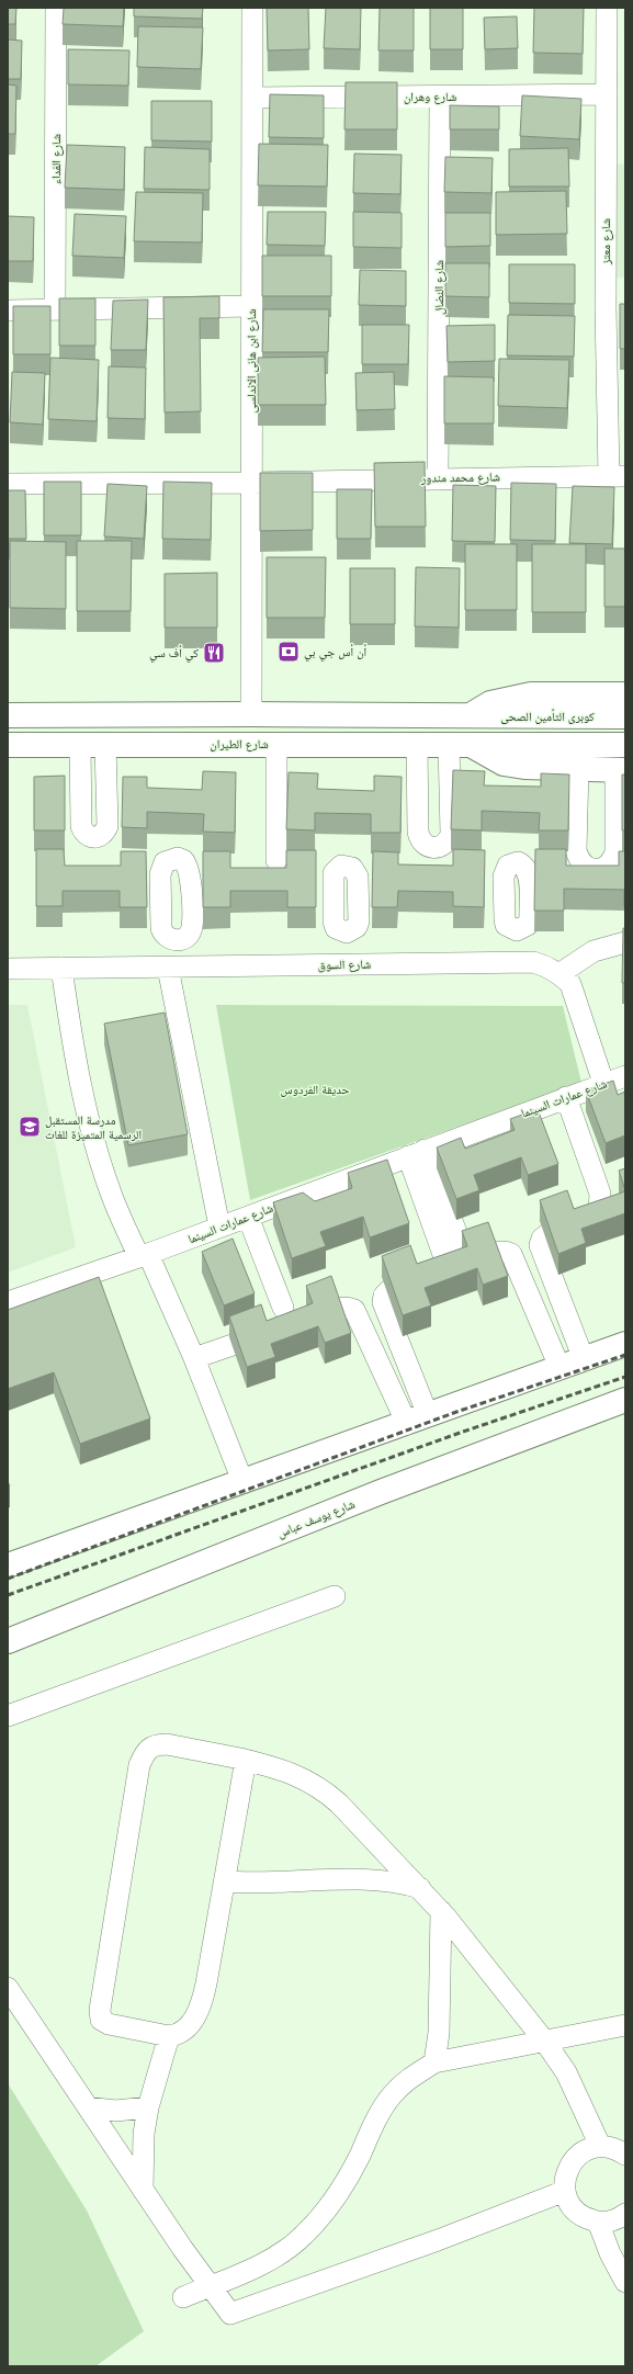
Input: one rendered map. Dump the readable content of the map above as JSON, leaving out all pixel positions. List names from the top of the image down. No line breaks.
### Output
{"streets":{"main road":["كوبرى التأمين الصحى","شارع الطيران","شارع يوسف عباس"],"street":["شارع وهران","شارع الفداء","شارع معتز","شارع النضال","شارع ابن هانى الاندلسى","شارع محمد مندور","شارع السوق","شارع عمارات السينما"]},"crossings":[["شارع وهران","شارع معتز"],["شارع وهران","شارع النضال"],["شارع وهران","شارع ابن هانى الاندلسى"],["شارع معتز","شارع محمد مندور"],["شارع النضال","شارع محمد مندور"],["شارع ابن هانى الاندلسى","شارع محمد مندور"],["شارع السوق","شارع عمارات السينما"]],"parks":["حديقة الفردوس"],"places":{"bank":["أن أس جي بي"],"restaurant":["كي أف سي"],"school or university":["مدرسة المستقبل الرسمية المتميزة للغات"]}}
